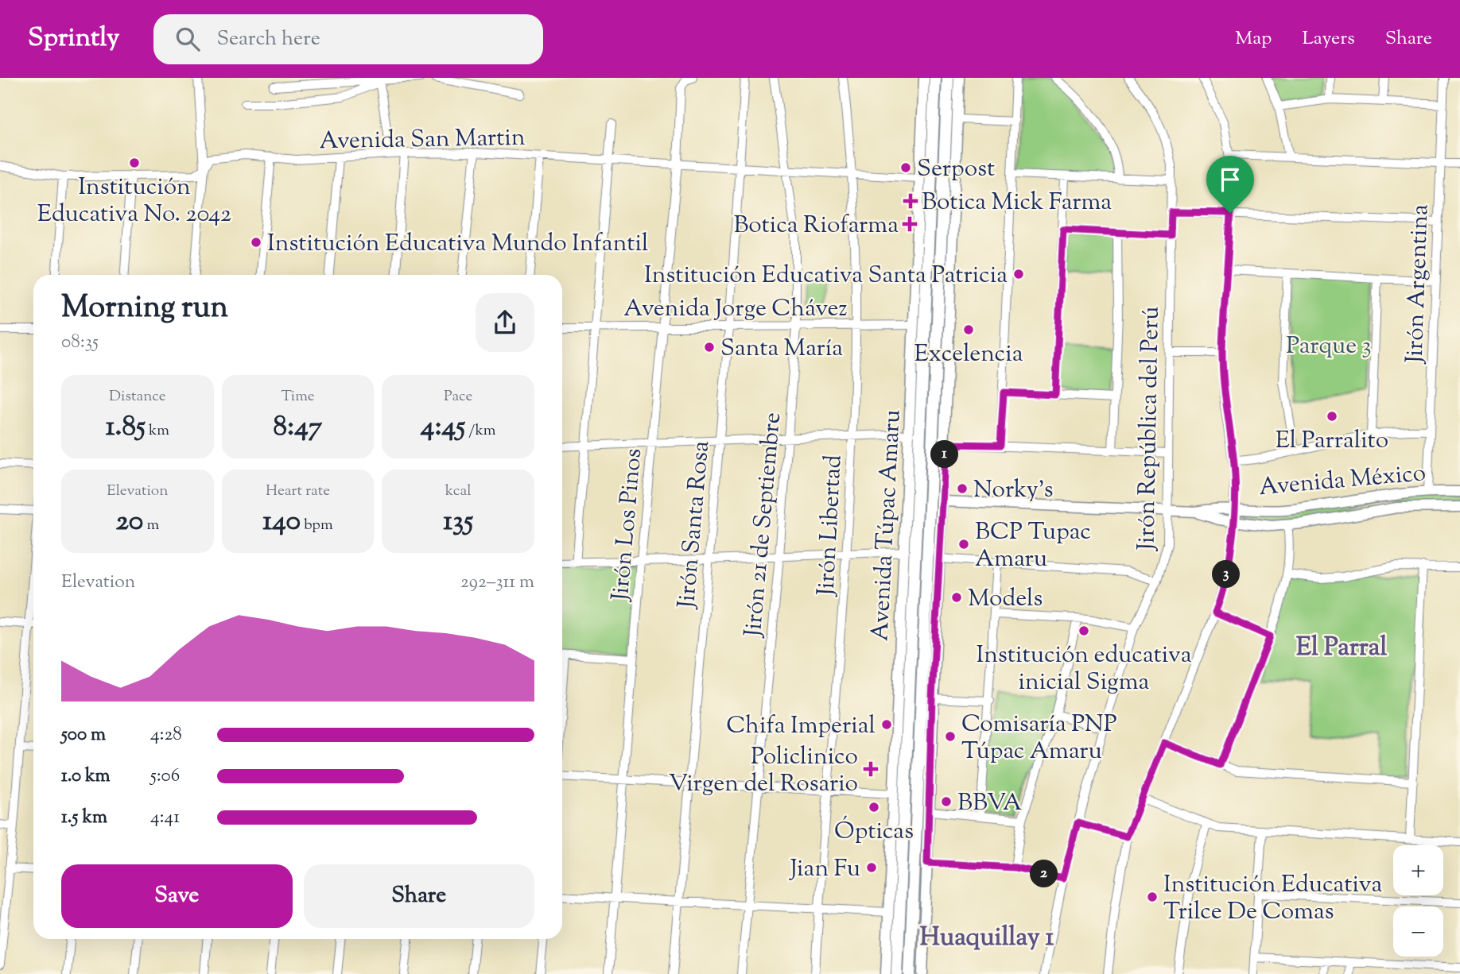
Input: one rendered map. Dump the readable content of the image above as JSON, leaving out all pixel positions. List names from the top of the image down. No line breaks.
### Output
{"streets":{"highway":["Avenida Túpac Amaru"],"main road":["Avenida México"],"street":["Avenida San Martin","Jirón Argentina","Avenida Jorge Chávez","Jirón República del Perú","Jirón Los Pinos","Jirón Santa Rosa","Jirón 21 de Septiembre","Jirón Libertad"]},"crossings":[["Avenida San Martin","Jirón Los Pinos"],["Avenida San Martin","Jirón Santa Rosa"],["Avenida San Martin","Jirón 21 de Septiembre"],["Avenida San Martin","Jirón Libertad"],["Avenida San Martin","Avenida Túpac Amaru"],["Jirón Argentina","Avenida México"],["Avenida Jorge Chávez","Jirón Los Pinos"],["Avenida Jorge Chávez","Jirón Santa Rosa"],["Avenida Jorge Chávez","Jirón 21 de Septiembre"],["Avenida Jorge Chávez","Jirón Libertad"],["Avenida Jorge Chávez","Avenida Túpac Amaru"],["Jirón República del Perú","Avenida México"]],"districts":["El Parral","Huaquillay 1"],"parks":["Parque 3"],"places":{"other":["Institución Educativa No. 2042","Serpost","Institución Educativa Mundo Infantil","Institución Educativa Santa Patricia","Excelencia","Santa María","El Parralito","Norky's","BCP Tupac Amaru","Models","Institución educativa inicial Sigma","Chifa Imperial","Comisaría PNP Túpac Amaru","BBVA","Ópticas","Jian Fu","Institución Educativa Trilce De Comas"],"health":["Botica Mick Farma","Botica Riofarma","Policlinico Virgen del Rosario"]},"page":{"header":"Sprintly","search":"Search here","nav":["Map","Layers","Share"],"heading":["Morning run","08:35"],"stats":[["Distance","1.85 km"],["Time","8:47"],["Pace","4:45 /km"],["Elevation","20 m"],["Heart rate","140 bpm"],["kcal","135"]],"pins":["1","3","2"],"chart":["Elevation","292–311 m"],"list":[{"name":"500 m","note":"4:28"},{"name":"1.0 km","note":"5:06"},{"name":"1.5 km","note":"4:41"}],"map_buttons":["+","−"],"buttons":["Save","Share"]}}
